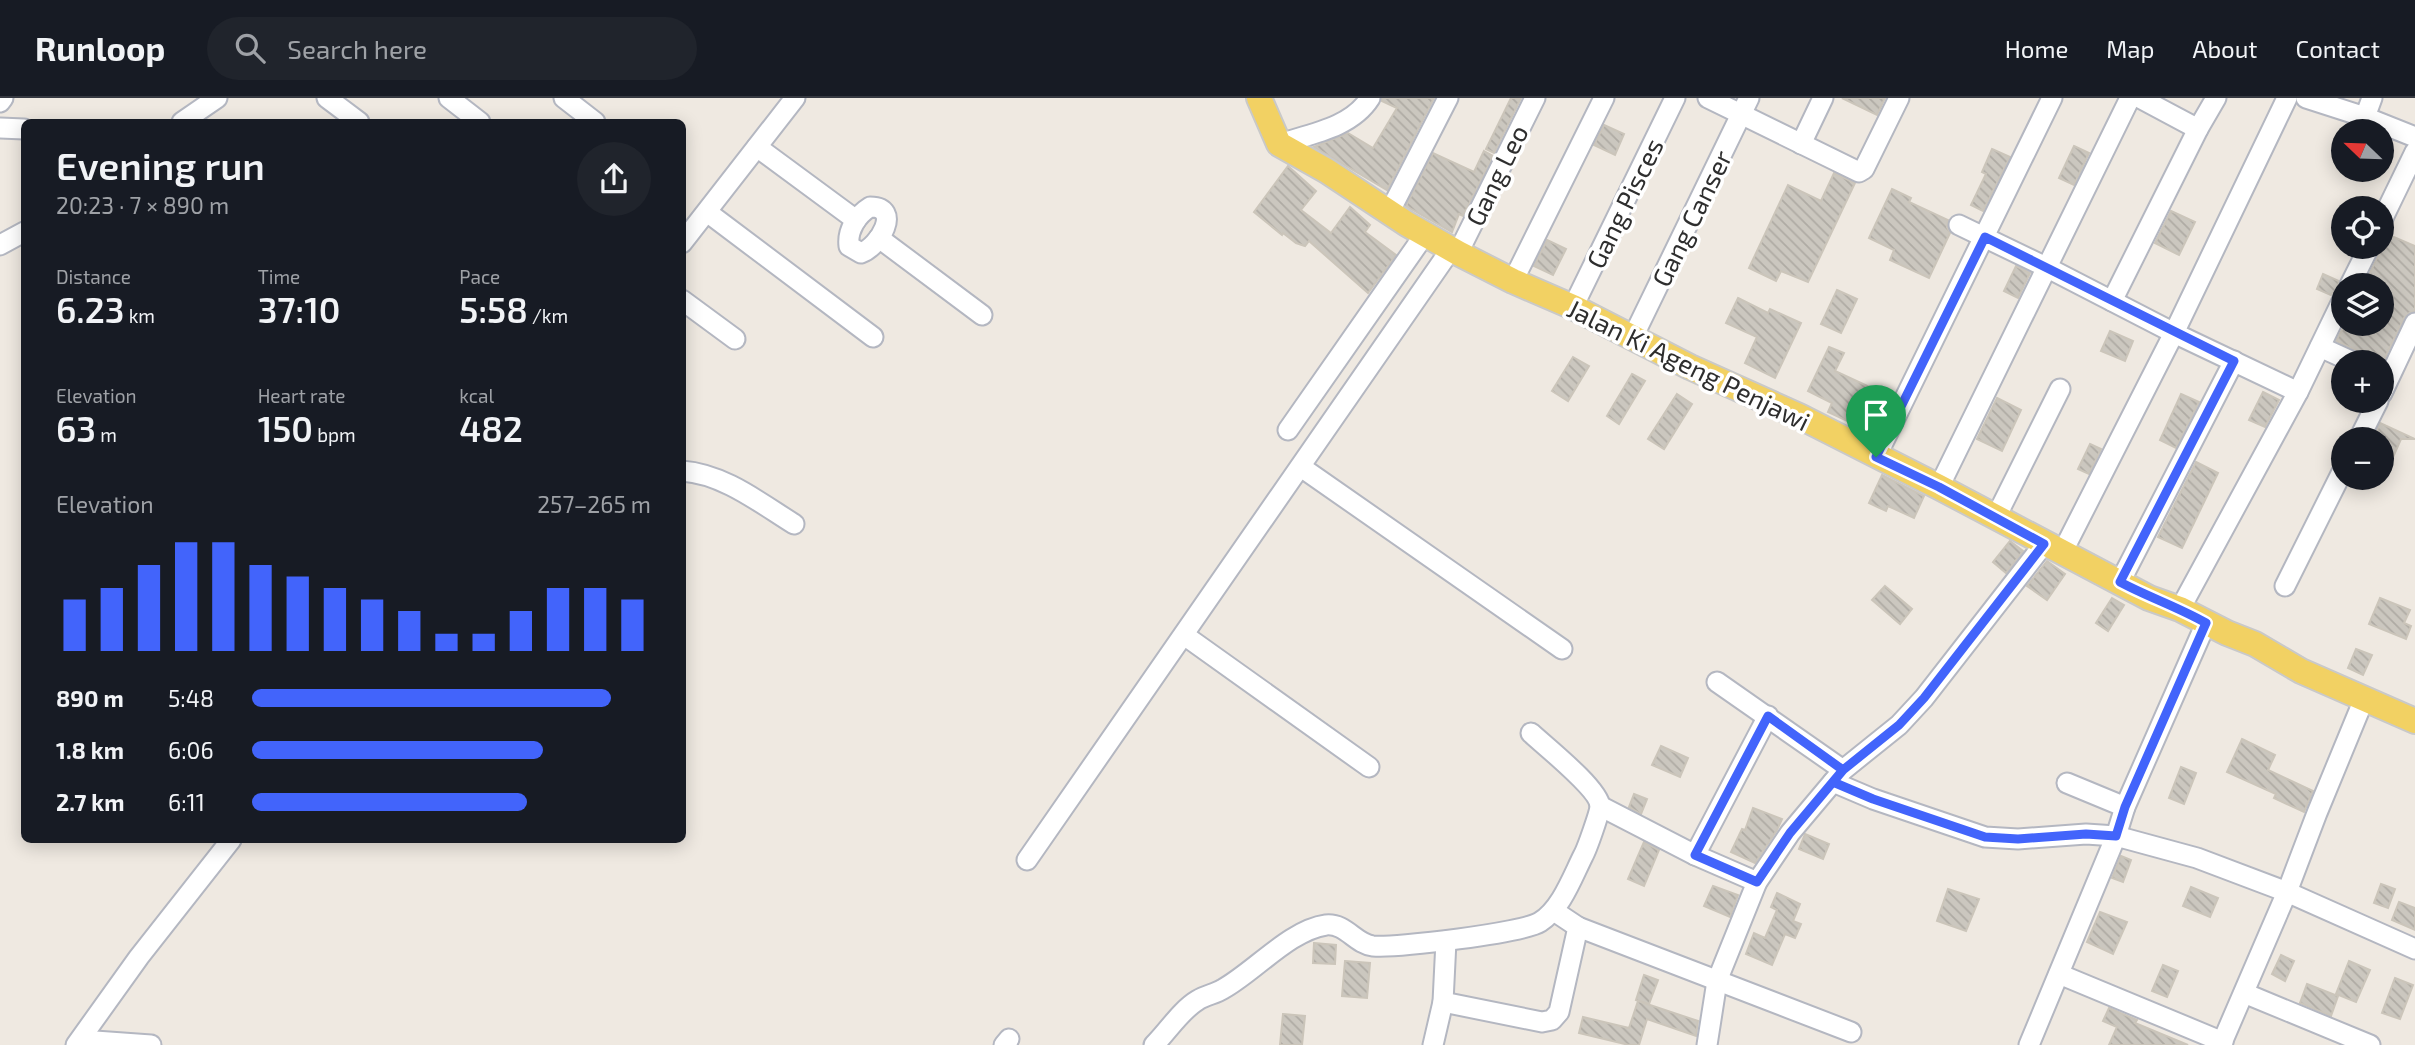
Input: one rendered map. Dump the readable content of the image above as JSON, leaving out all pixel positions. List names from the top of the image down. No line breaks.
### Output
{"streets":{"main road":["Jalan Ki Ageng Penjawi"],"street":["Gang Leo","Gang Pisces","Gang Canser"]},"crossings":[["Gang Leo","Jalan Ki Ageng Penjawi"],["Gang Pisces","Jalan Ki Ageng Penjawi"],["Gang Canser","Jalan Ki Ageng Penjawi"]],"north":"top left","page":{"header":"Runloop","search":"Search here","nav":["Home","Map","About","Contact"],"map_buttons":["+","−"],"heading":["Evening run","20:23 · 7 × 890 m"],"stats":[["Distance","6.23 km"],["Time","37:10"],["Pace","5:58 /km"],["Elevation","63 m"],["Heart rate","150 bpm"],["kcal","482"]],"chart":["Elevation","257–265 m"],"list":[{"name":"890 m","note":"5:48"},{"name":"1.8 km","note":"6:06"},{"name":"2.7 km","note":"6:11"}]}}
